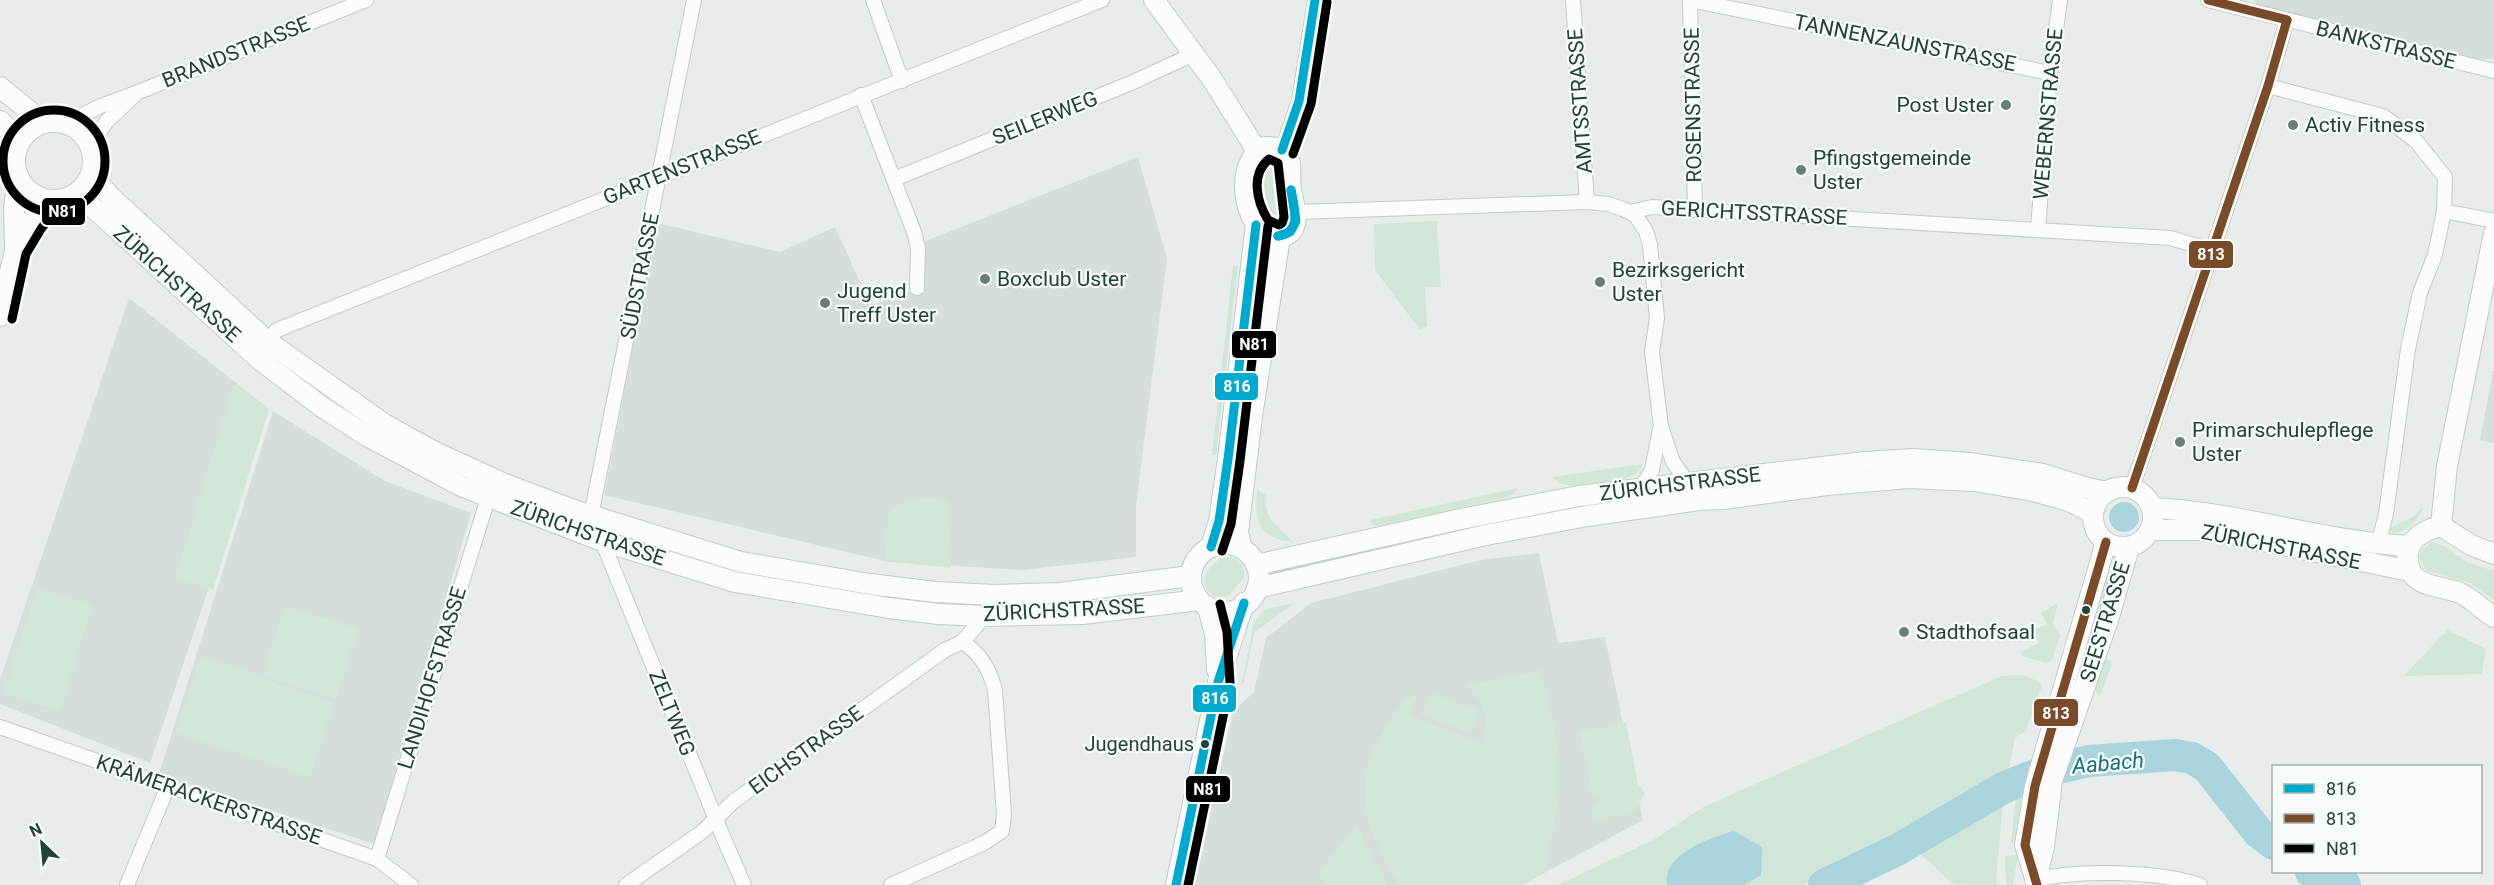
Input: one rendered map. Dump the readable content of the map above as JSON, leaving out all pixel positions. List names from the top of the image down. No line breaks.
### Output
{"streets":{"main road":["ZÜRICHSTRASSE","SEESTRASSE"],"street":["TANNENZAUNSTRASSE","BANKSTRASSE","BRANDSTRASSE","AMTSSTRASSE","ROSENSTRASSE","WEBERNSTRASSE","SEILERWEG","GARTENSTRASSE","GERICHTSSTRASSE","SÜDSTRASSE","LANDIHOFSTRASSE","ZELTWEG","EICHSTRASSE","KRÄMERACKERSTRASSE"]},"crossings":[["TANNENZAUNSTRASSE","ROSENSTRASSE"],["TANNENZAUNSTRASSE","WEBERNSTRASSE"],["BRANDSTRASSE","ZÜRICHSTRASSE"],["AMTSSTRASSE","GERICHTSSTRASSE"],["ROSENSTRASSE","GERICHTSSTRASSE"],["WEBERNSTRASSE","GERICHTSSTRASSE"],["GARTENSTRASSE","SÜDSTRASSE"],["GARTENSTRASSE","ZÜRICHSTRASSE"],["SÜDSTRASSE","ZÜRICHSTRASSE"],["ZÜRICHSTRASSE","SEESTRASSE"],["ZÜRICHSTRASSE","LANDIHOFSTRASSE"],["ZÜRICHSTRASSE","ZELTWEG"],["ZÜRICHSTRASSE","EICHSTRASSE"],["LANDIHOFSTRASSE","KRÄMERACKERSTRASSE"],["ZELTWEG","EICHSTRASSE"]],"water":["Aabach"],"places":["Post Uster","Activ Fitness","Pfingstgemeinde Uster","Boxclub Uster","Bezirksgericht Uster","Jugend Treff Uster","Primarschulepflege Uster","Stadthofsaal","Jugendhaus"],"lines":["transit line 816","transit line 813","transit line N81"],"legend":["816","813","N81"],"north":"top left"}
